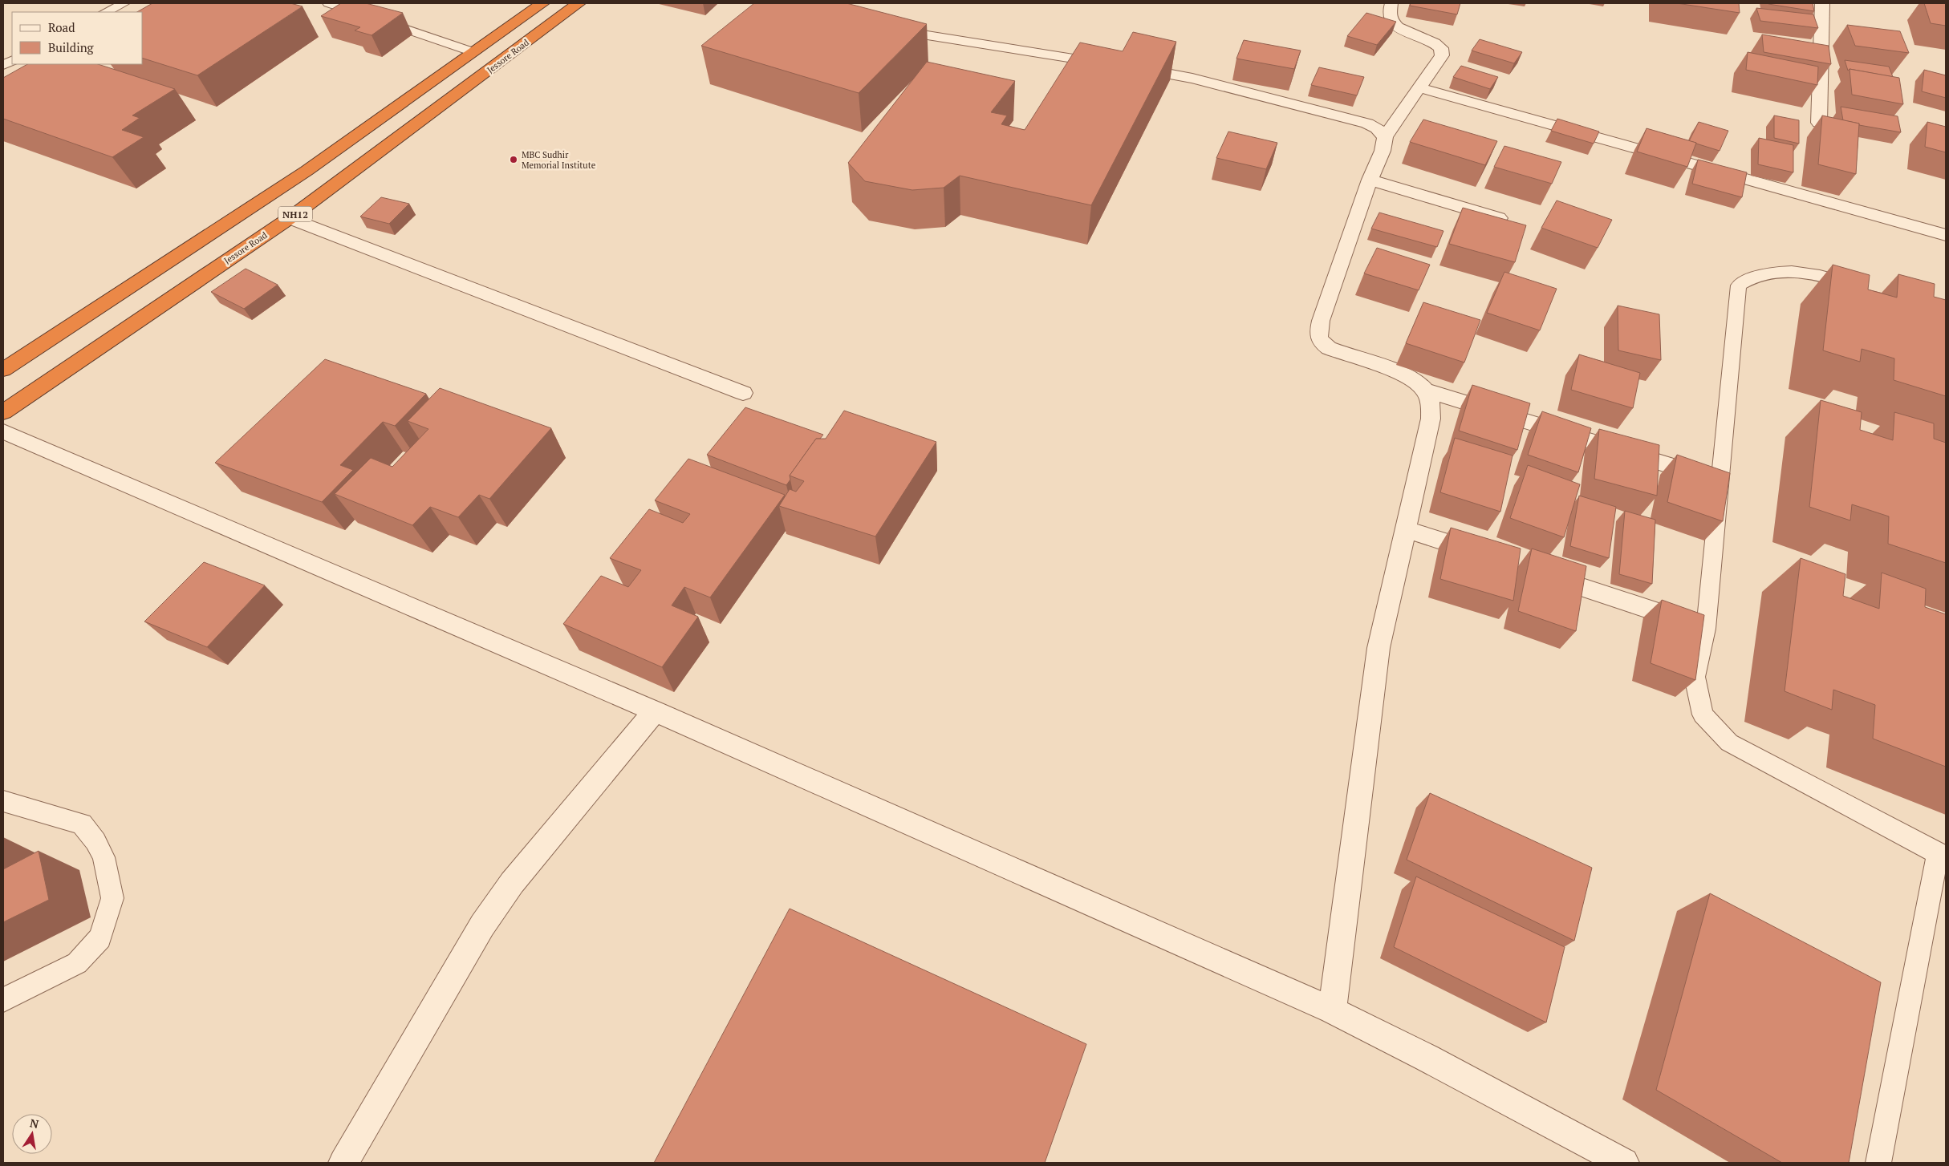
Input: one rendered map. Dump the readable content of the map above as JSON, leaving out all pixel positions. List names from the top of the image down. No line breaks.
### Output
{"streets":{"highway":["Jessore Road","NH12"]},"places":["MBC Sudhir Memorial Institute"],"legend":["Road","Building"],"north":"top"}
